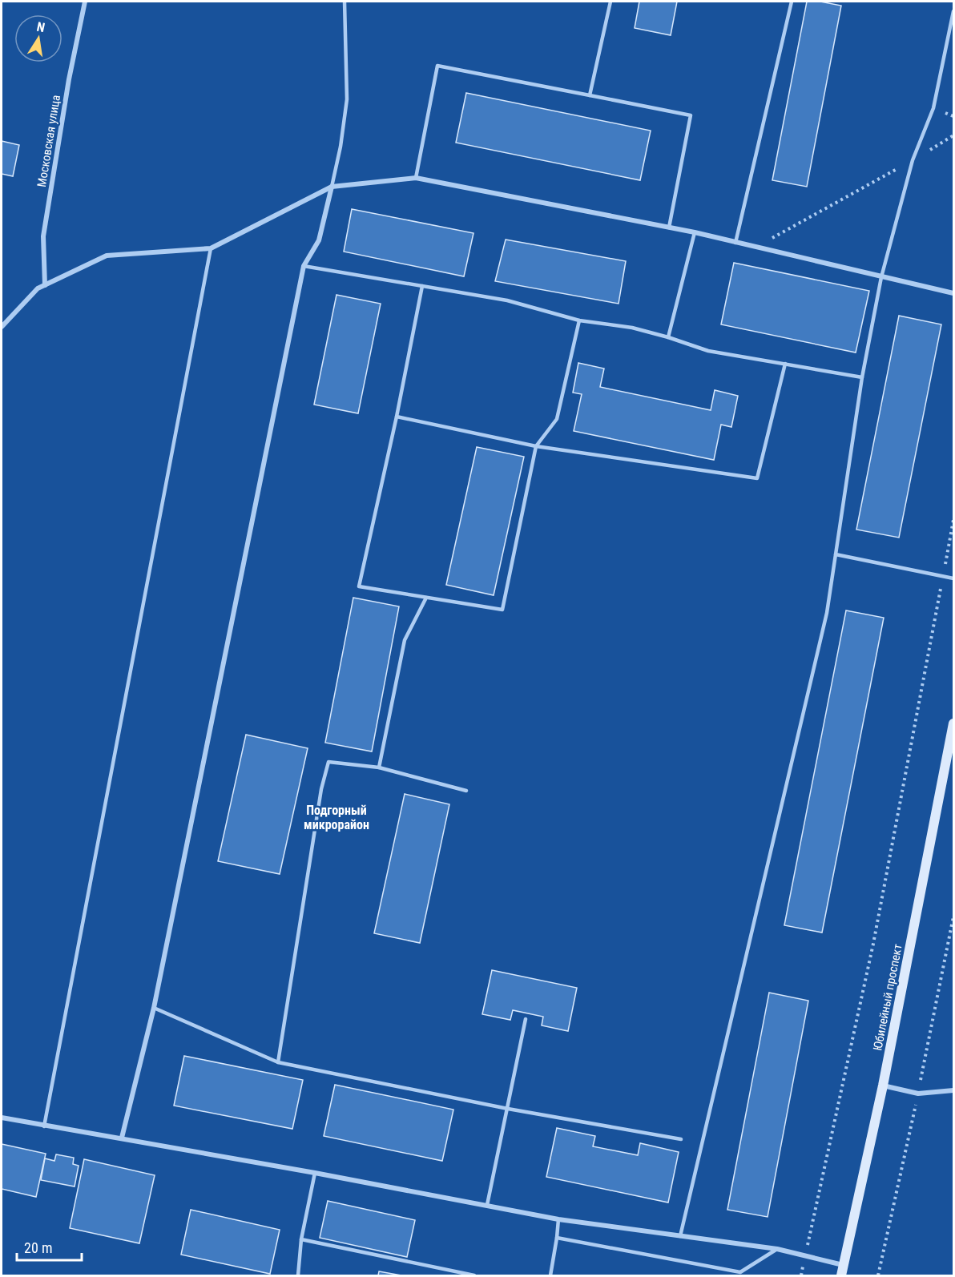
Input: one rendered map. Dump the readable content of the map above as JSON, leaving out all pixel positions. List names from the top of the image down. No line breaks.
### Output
{"streets":{"main road":["Юбилейный проспект"],"street":["Московская улица"]},"districts":["Подгорный микрорайон"],"scale_bar":"20 m","north":"top"}
